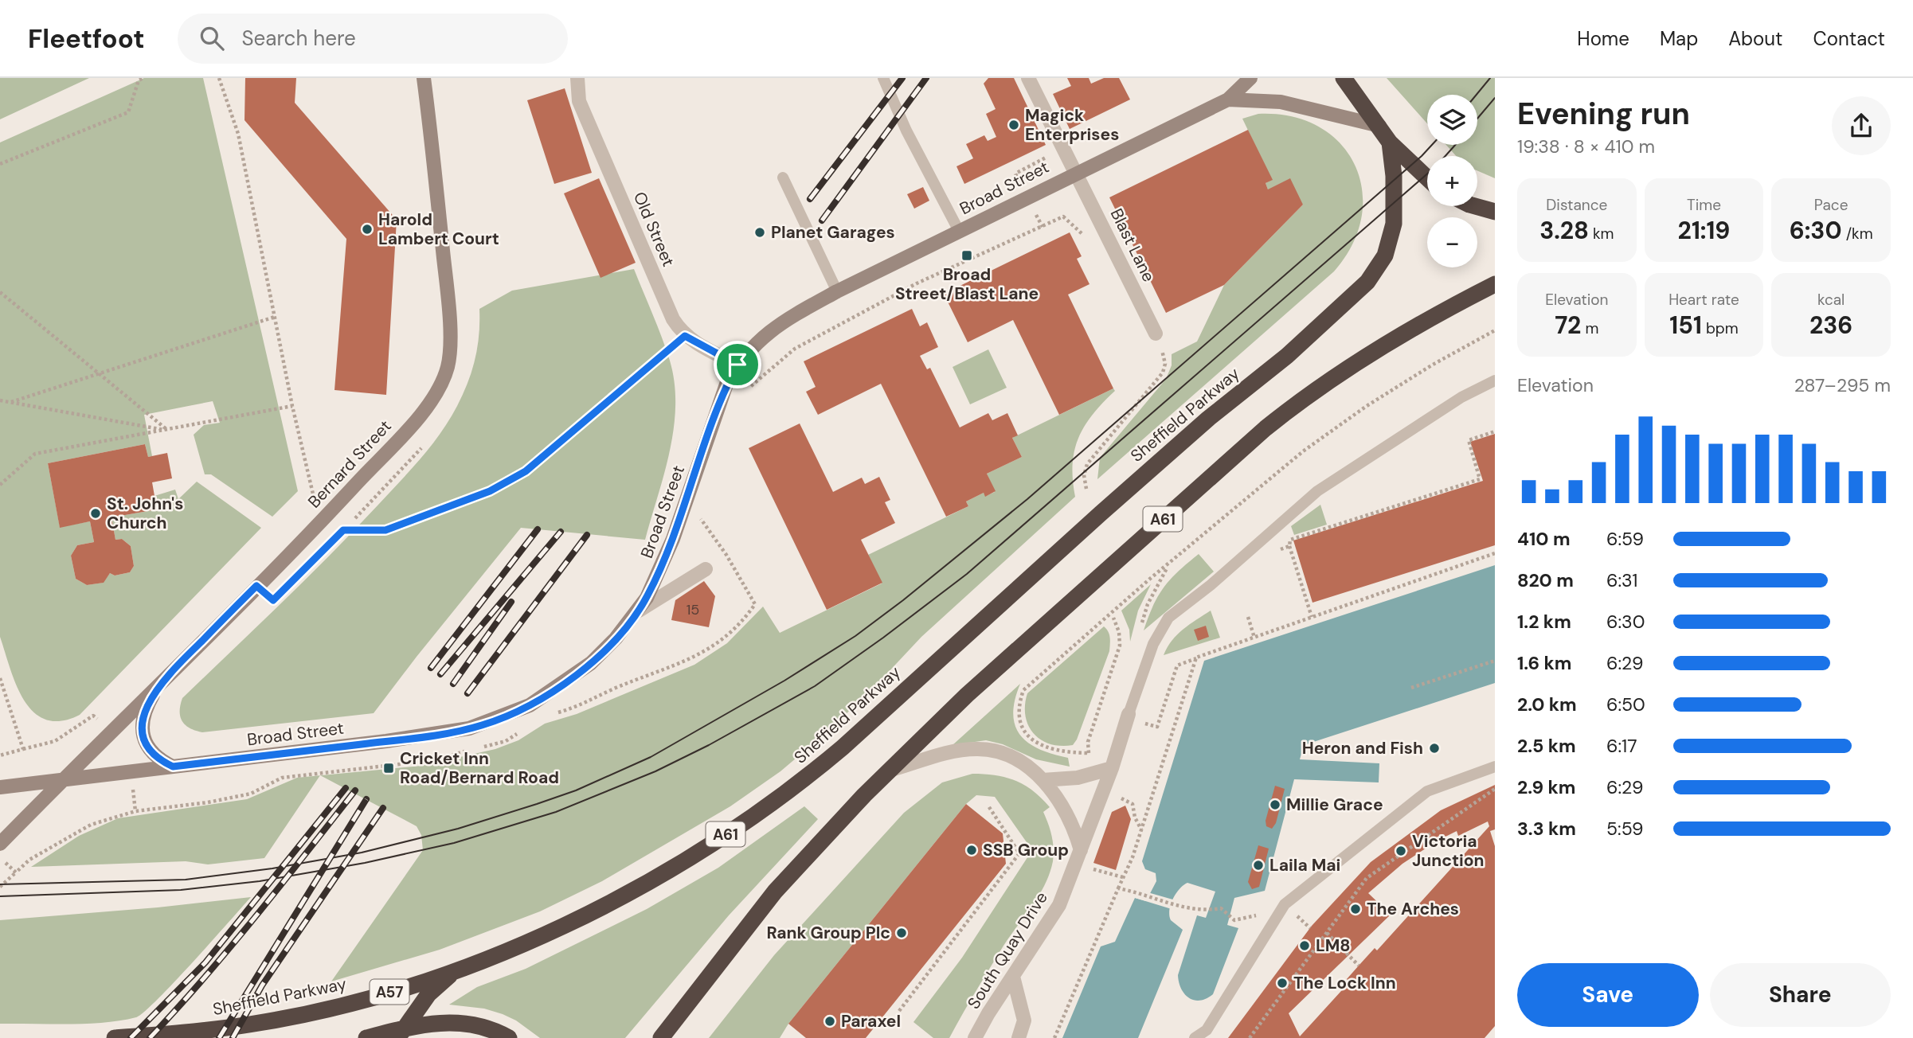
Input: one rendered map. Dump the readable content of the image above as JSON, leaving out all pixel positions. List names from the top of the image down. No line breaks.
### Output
{"streets":{"highway":["Sheffield Parkway","A61","A57"],"street":["Broad Street","Old Street","Blast Lane","Bernard Street","South Quay Drive"]},"crossings":[["Broad Street","Old Street"],["Broad Street","Blast Lane"],["Broad Street","Bernard Street"],["Broad Street","A61"],["Sheffield Parkway","A61"]],"places":{"other":["Magick Enterprises","Harold Lambert Court","Planet Garages","St. John's Church","Heron and Fish","Millie Grace","SSB Group","Victoria Junction","Laila Mai","The Arches","Rank Group Plc","LM8","The Lock Inn","Paraxel"],"transit":["Broad Street/Blast Lane","Cricket Inn Road/Bernard Road"]},"house_numbers":["15"],"page":{"header":"Fleetfoot","search":"Search here","nav":["Home","Map","About","Contact"],"heading":["Evening run","19:38 · 8 × 410 m"],"map_buttons":["+","−"],"stats":[["Distance","3.28 km"],["Time","21:19"],["Pace","6:30 /km"],["Elevation","72 m"],["Heart rate","151 bpm"],["kcal","236"]],"chart":["Elevation","287–295 m"],"list":[{"name":"410 m","note":"6:59"},{"name":"820 m","note":"6:31"},{"name":"1.2 km","note":"6:30"},{"name":"1.6 km","note":"6:29"},{"name":"2.0 km","note":"6:50"},{"name":"2.5 km","note":"6:17"},{"name":"2.9 km","note":"6:29"},{"name":"3.3 km","note":"5:59"}],"buttons":["Save","Share"]}}
